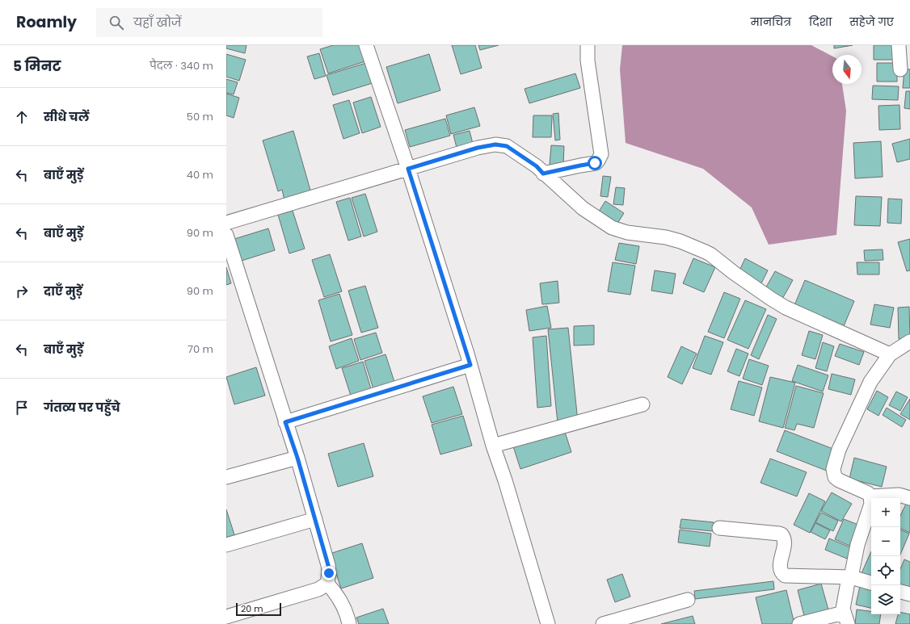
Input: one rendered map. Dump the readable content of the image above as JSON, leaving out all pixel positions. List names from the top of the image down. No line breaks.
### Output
{"scale_bar":"20 m","north":"bottom","page":{"header":"Roamly","search":"यहाँ खोजें","nav":["मानचित्र","दिशा","सहेजे गए"],"heading":["5 मिनट","पैदल · 340 m"],"list":[["सीधे चलें","50 m"],["बाएँ मुड़ें","40 m"],["बाएँ मुड़ें","90 m"],["दाएँ मुड़ें","90 m"],["बाएँ मुड़ें","70 m"],"गंतव्य पर पहुँचे"],"map_buttons":["+","−"],"scale":"20 m"}}
